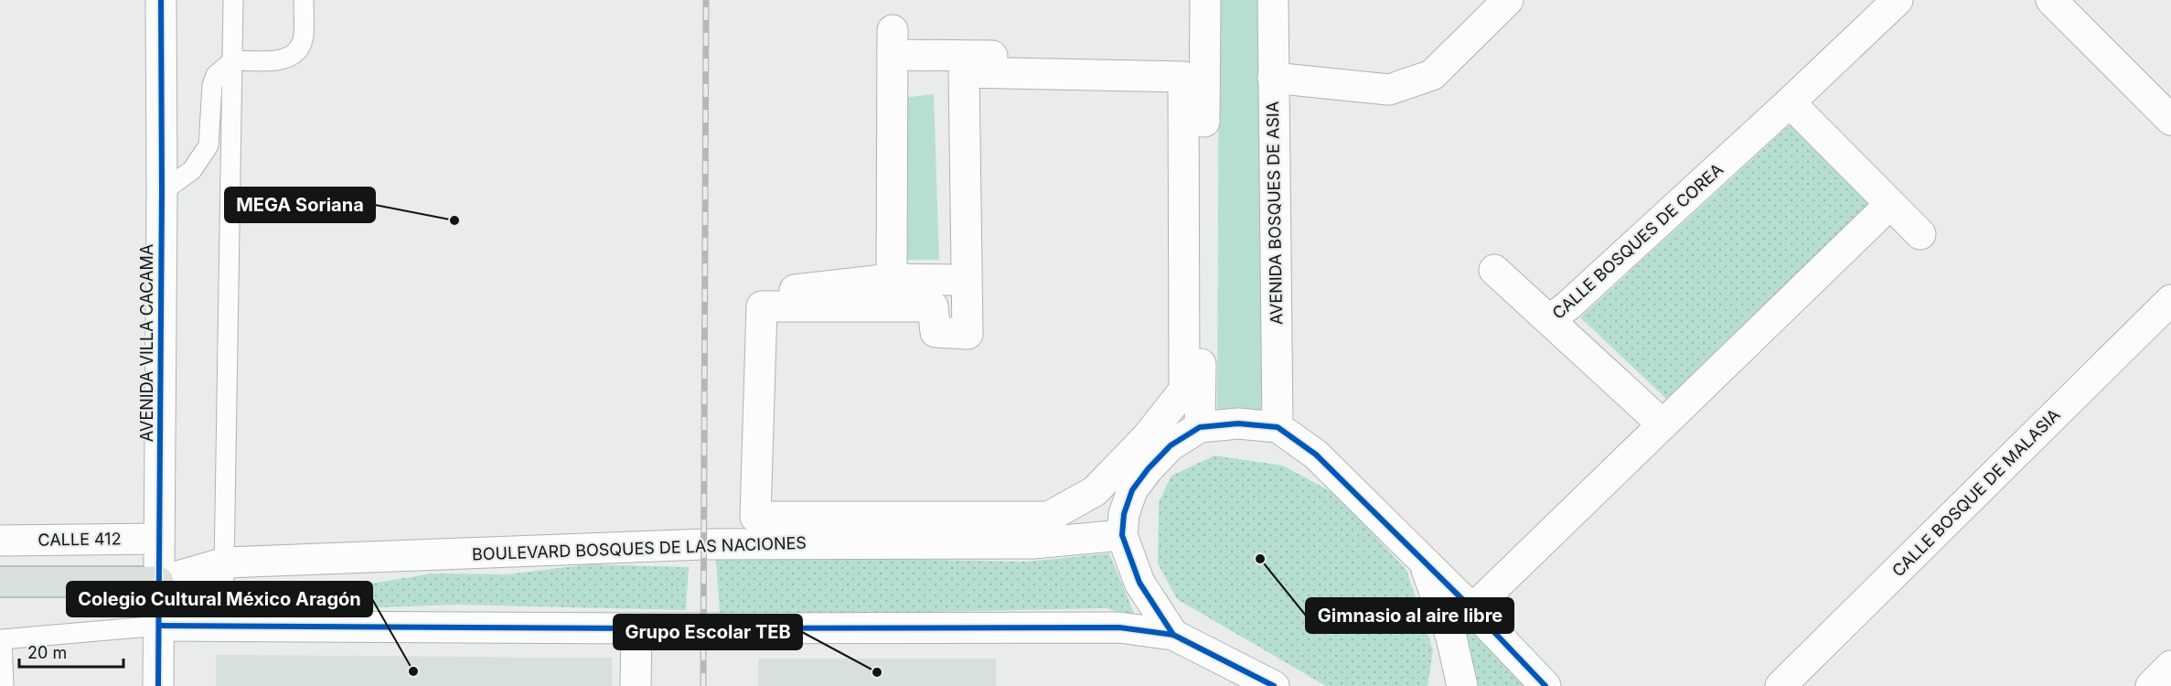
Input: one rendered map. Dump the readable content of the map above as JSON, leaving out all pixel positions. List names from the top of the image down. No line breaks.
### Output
{"streets":{"street":["AVENIDA BOSQUES DE ASIA","CALLE BOSQUES DE COREA","AVENIDA VILLA CACAMA","CALLE BOSQUE DE MALASIA","CALLE 412","BOULEVARD BOSQUES DE LAS NACIONES"]},"crossings":[["AVENIDA VILLA CACAMA","CALLE 412"],["AVENIDA VILLA CACAMA","BOULEVARD BOSQUES DE LAS NACIONES"]],"places":["MEGA Soriana","Gimnasio al aire libre","Colegio Cultural México Aragón","Grupo Escolar TEB"],"scale_bar":"20 m"}
